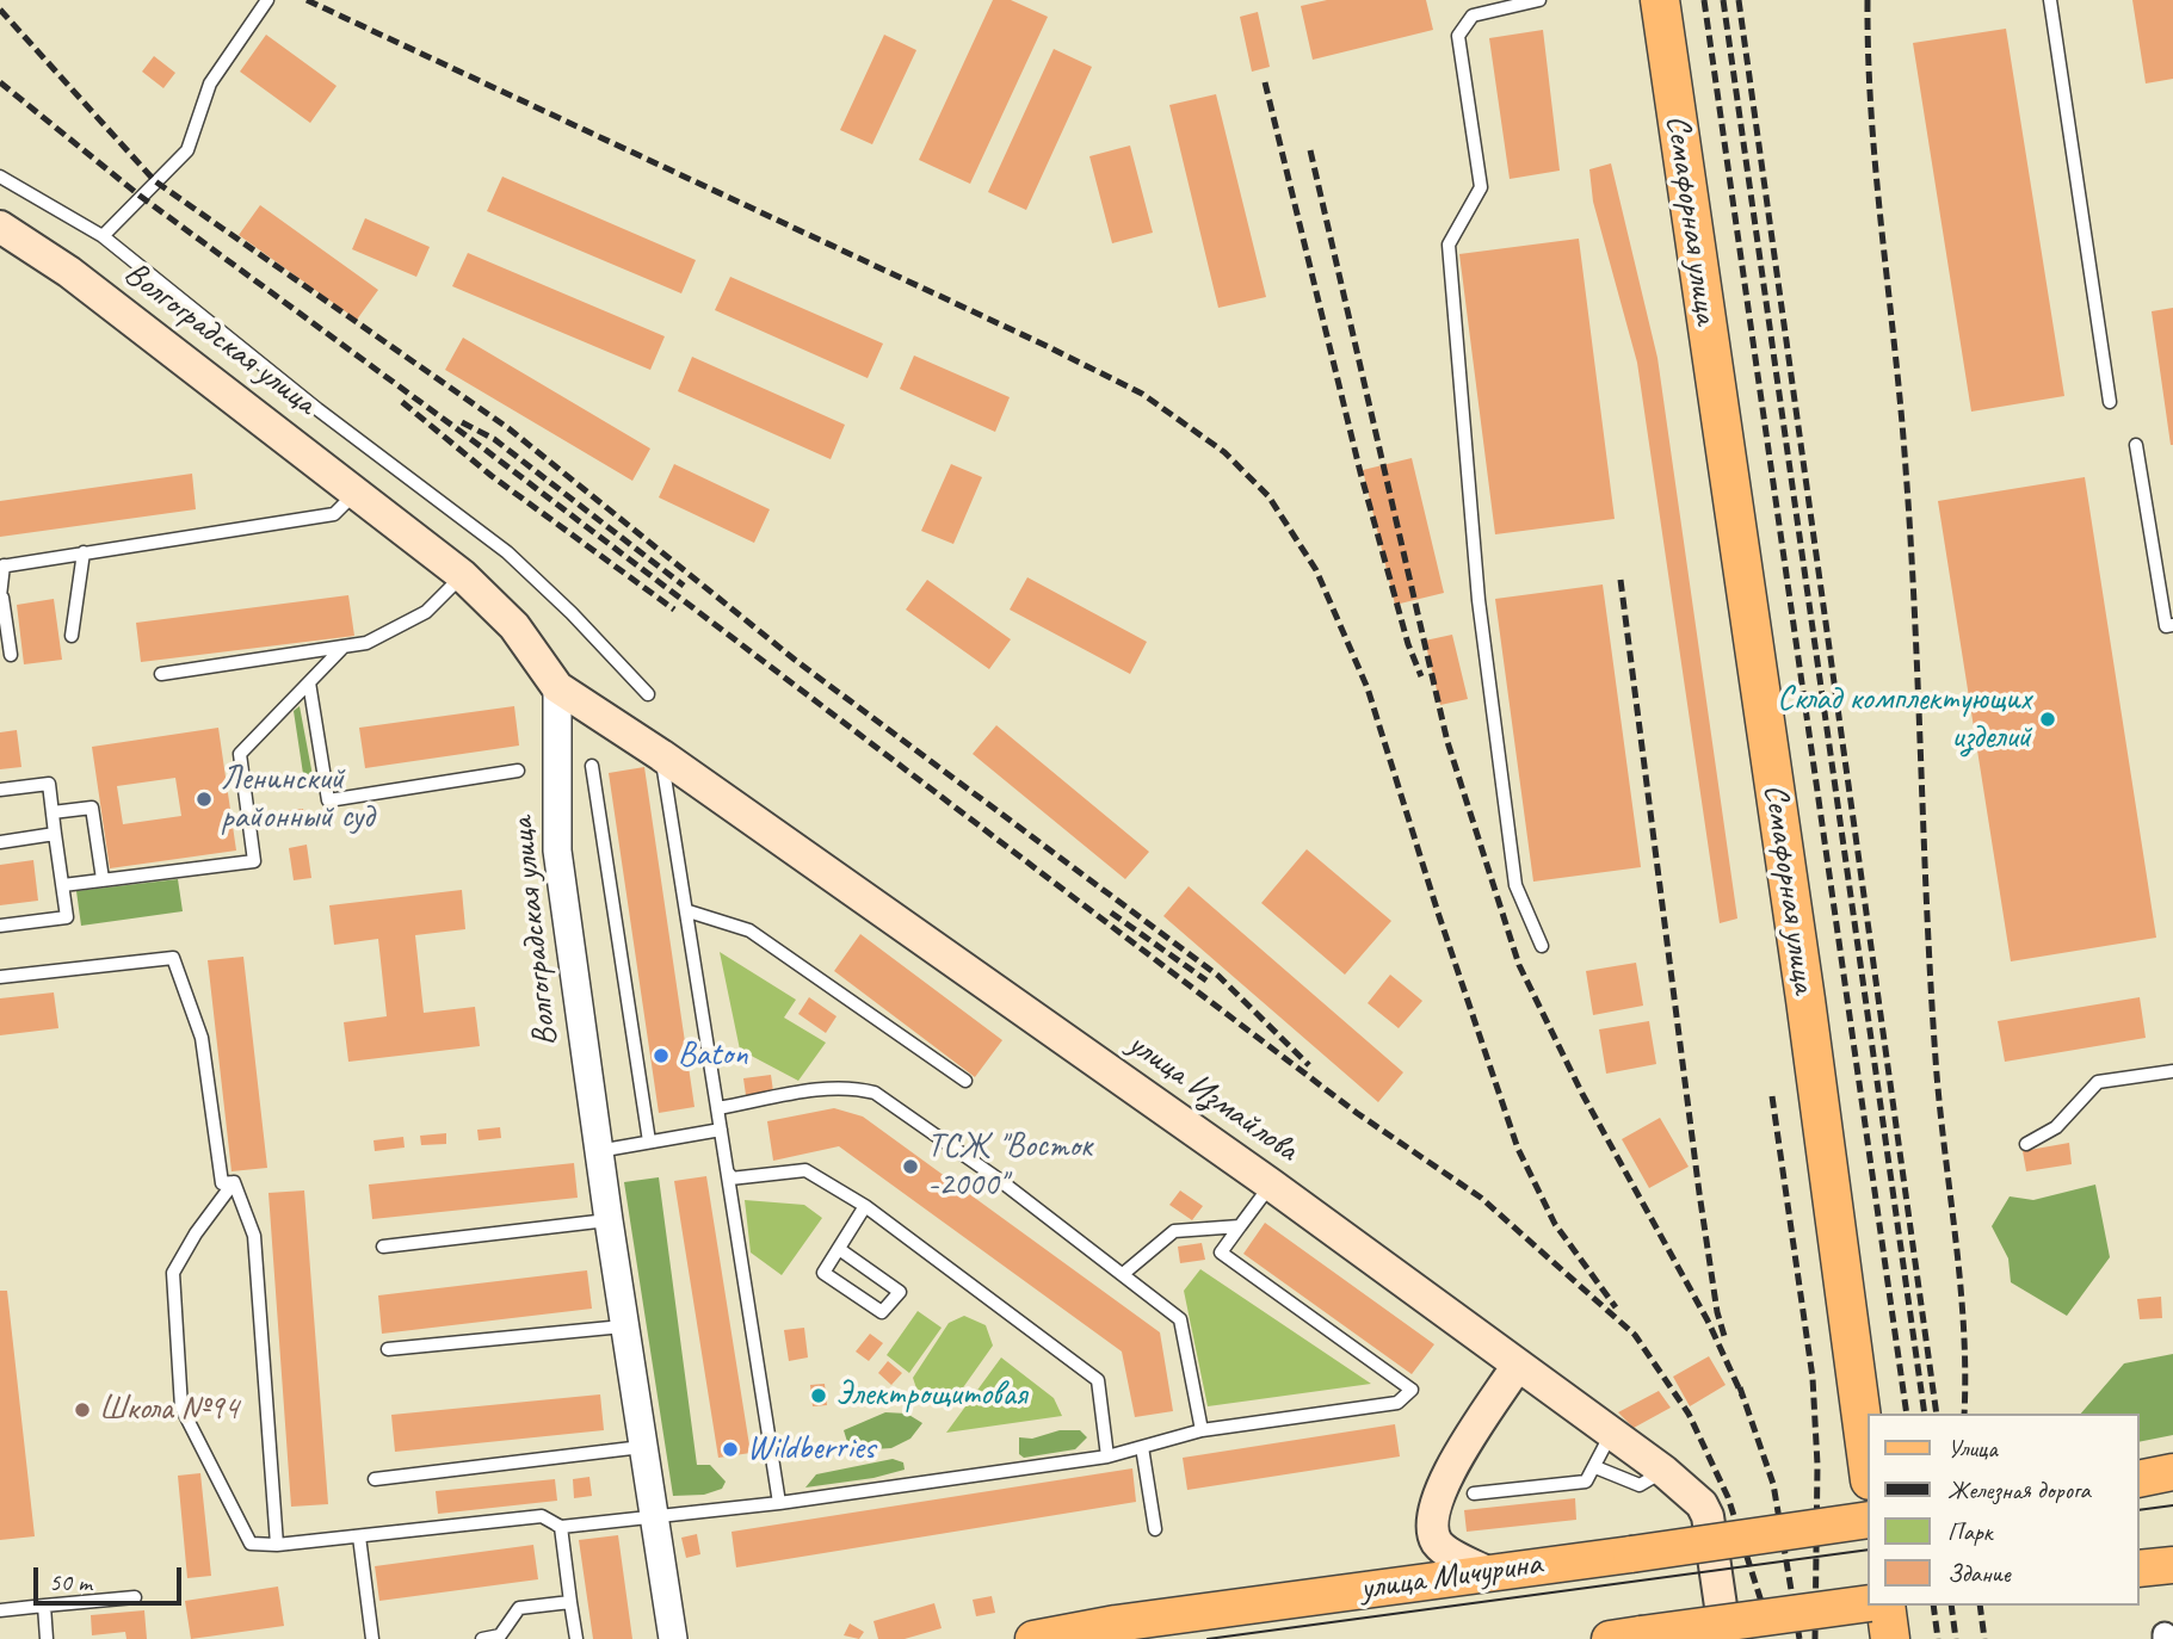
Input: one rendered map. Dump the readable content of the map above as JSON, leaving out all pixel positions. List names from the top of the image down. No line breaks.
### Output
{"streets":{"highway":["Семафорная улица"],"main road":["Волгоградская улица","улица Измайлова","улица Мичурина"]},"crossings":[["Волгоградская улица","улица Измайлова"]],"places":["Склад комплектующих изделий","Ленинский районный суд","Baton","ТСЖ \"Восток -2000\"","Электрощитовая","Школа №94","Wildberries"],"legend":["Улица","Железная дорога","Парк","Здание"],"scale_bar":"50 m"}
